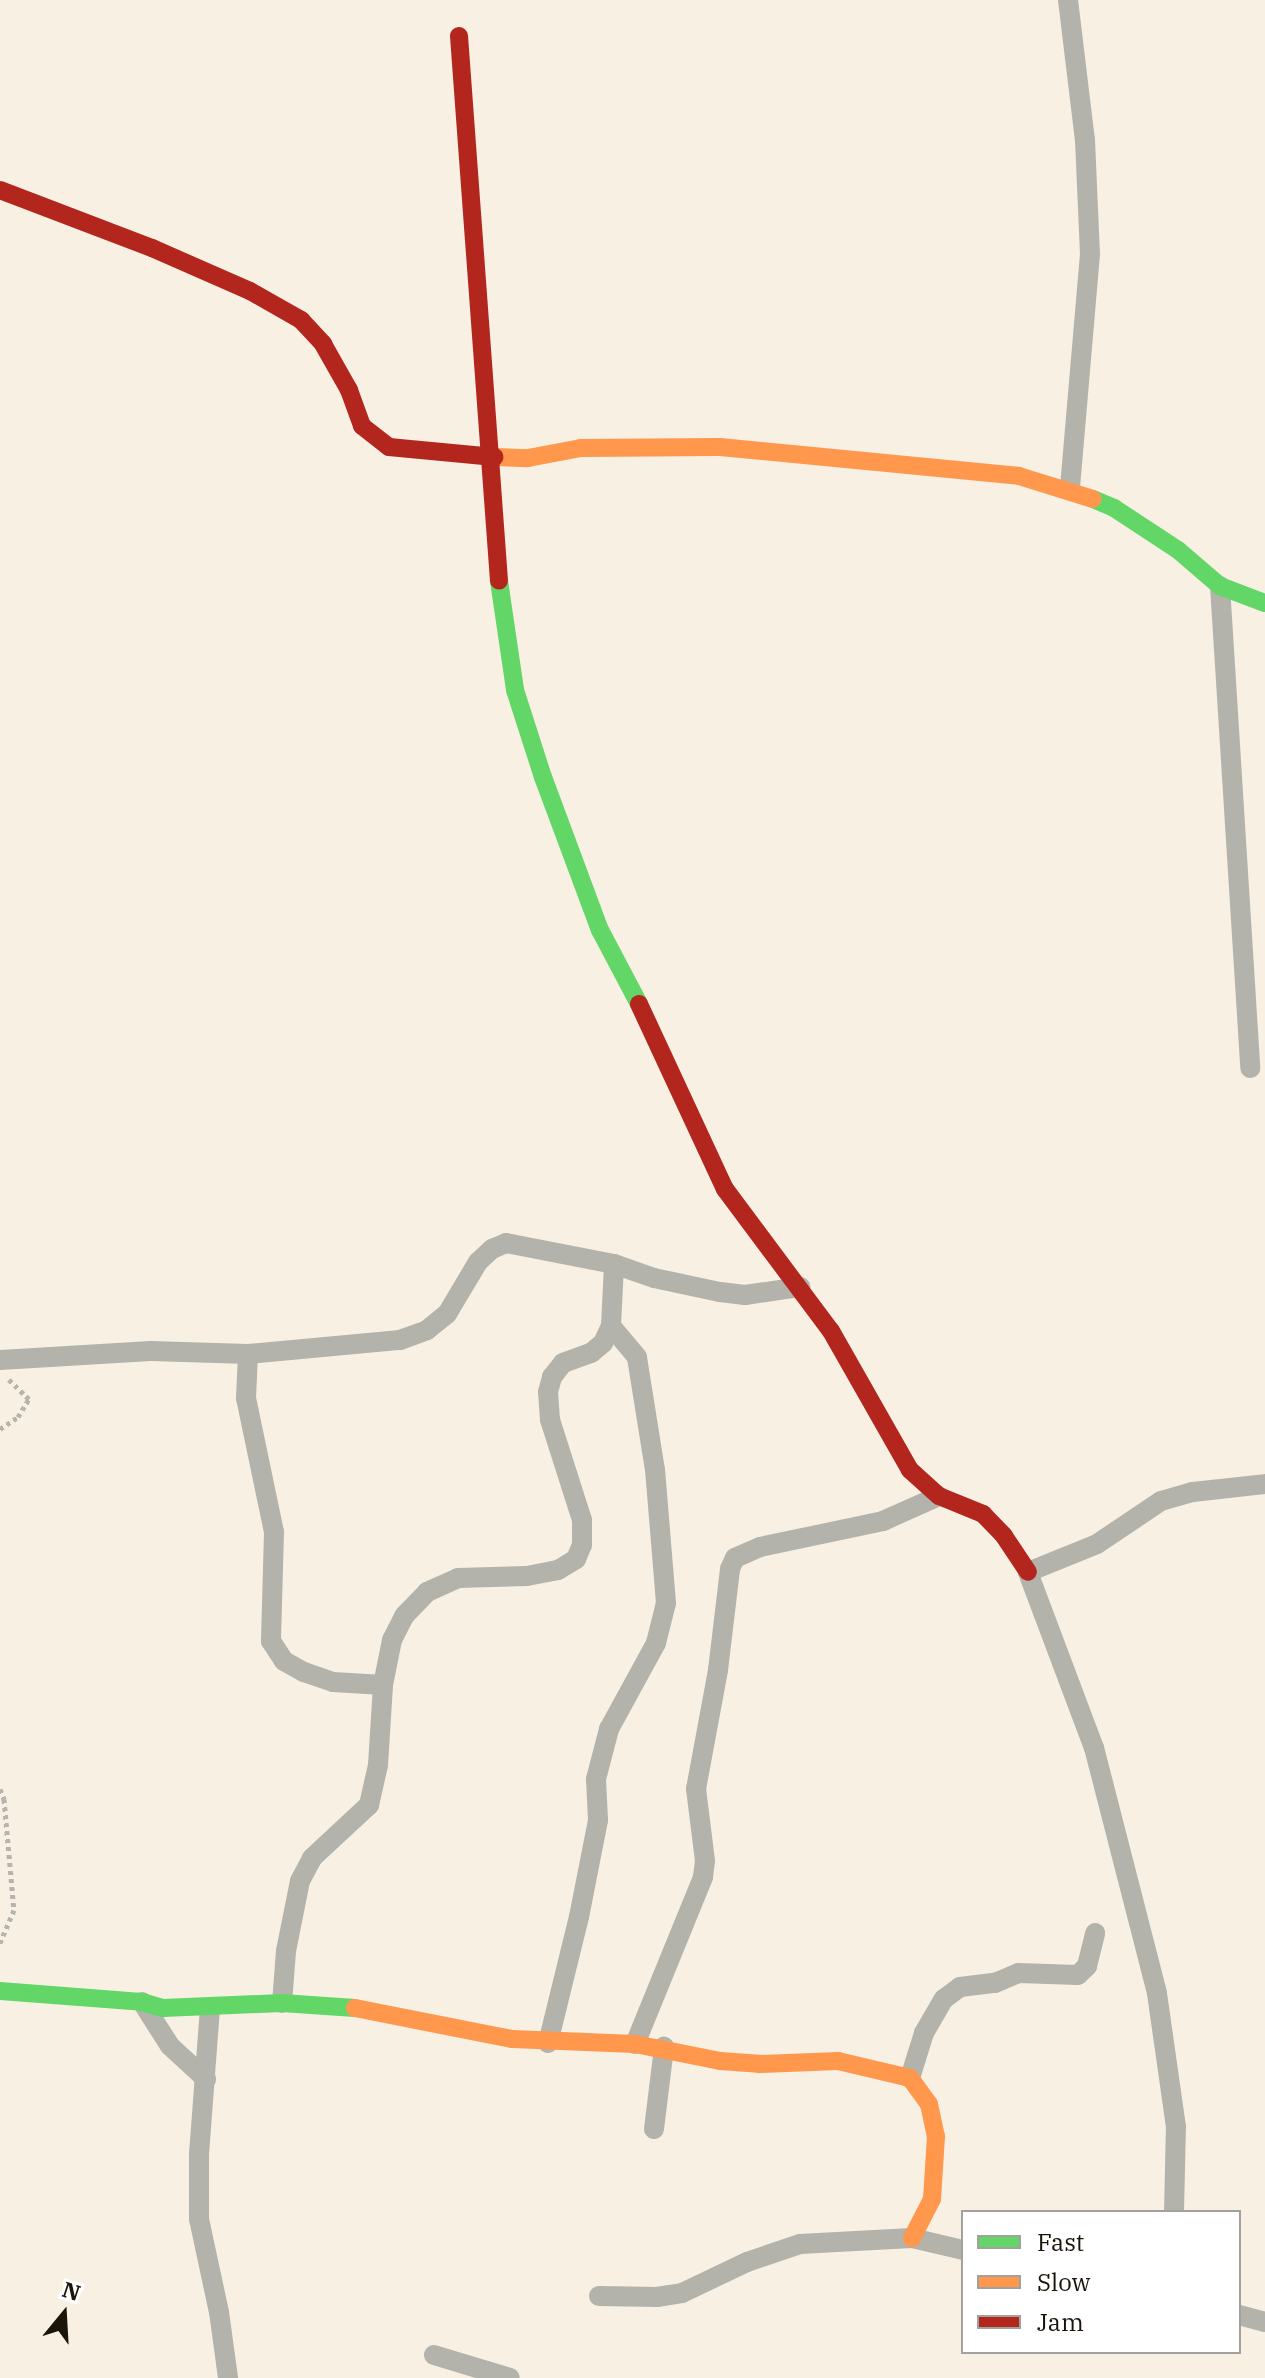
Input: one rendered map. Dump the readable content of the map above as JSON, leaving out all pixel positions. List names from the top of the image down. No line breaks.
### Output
{"legend":["Fast","Slow","Jam"],"north":"top"}
